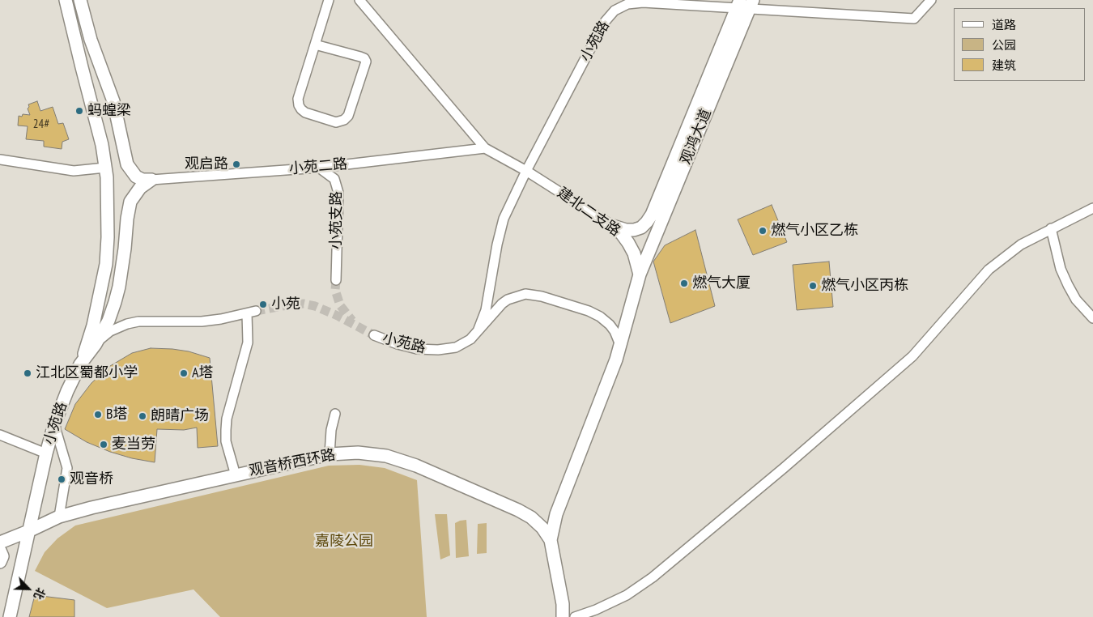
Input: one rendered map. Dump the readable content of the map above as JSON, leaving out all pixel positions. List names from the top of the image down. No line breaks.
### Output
{"streets":{"main road":["小苑路","观鸿大道","建北二支路","观音桥西环路"],"street":["小苑二路","小苑支路"]},"crossings":[["小苑路","观鸿大道"],["小苑路","建北二支路"],["小苑路","观音桥西环路"],["观鸿大道","建北二支路"],["小苑二路","建北二支路"],["小苑二路","小苑支路"]],"parks":["嘉陵公园"],"places":["蚂蝗梁","观启路","燃气小区乙栋","燃气大厦","燃气小区丙栋","小苑","江北区蜀都小学","A塔","B塔","朗晴广场","麦当劳","观音桥"],"house_numbers":["24#"],"legend":["道路","公园","建筑"],"north":"bottom right"}
